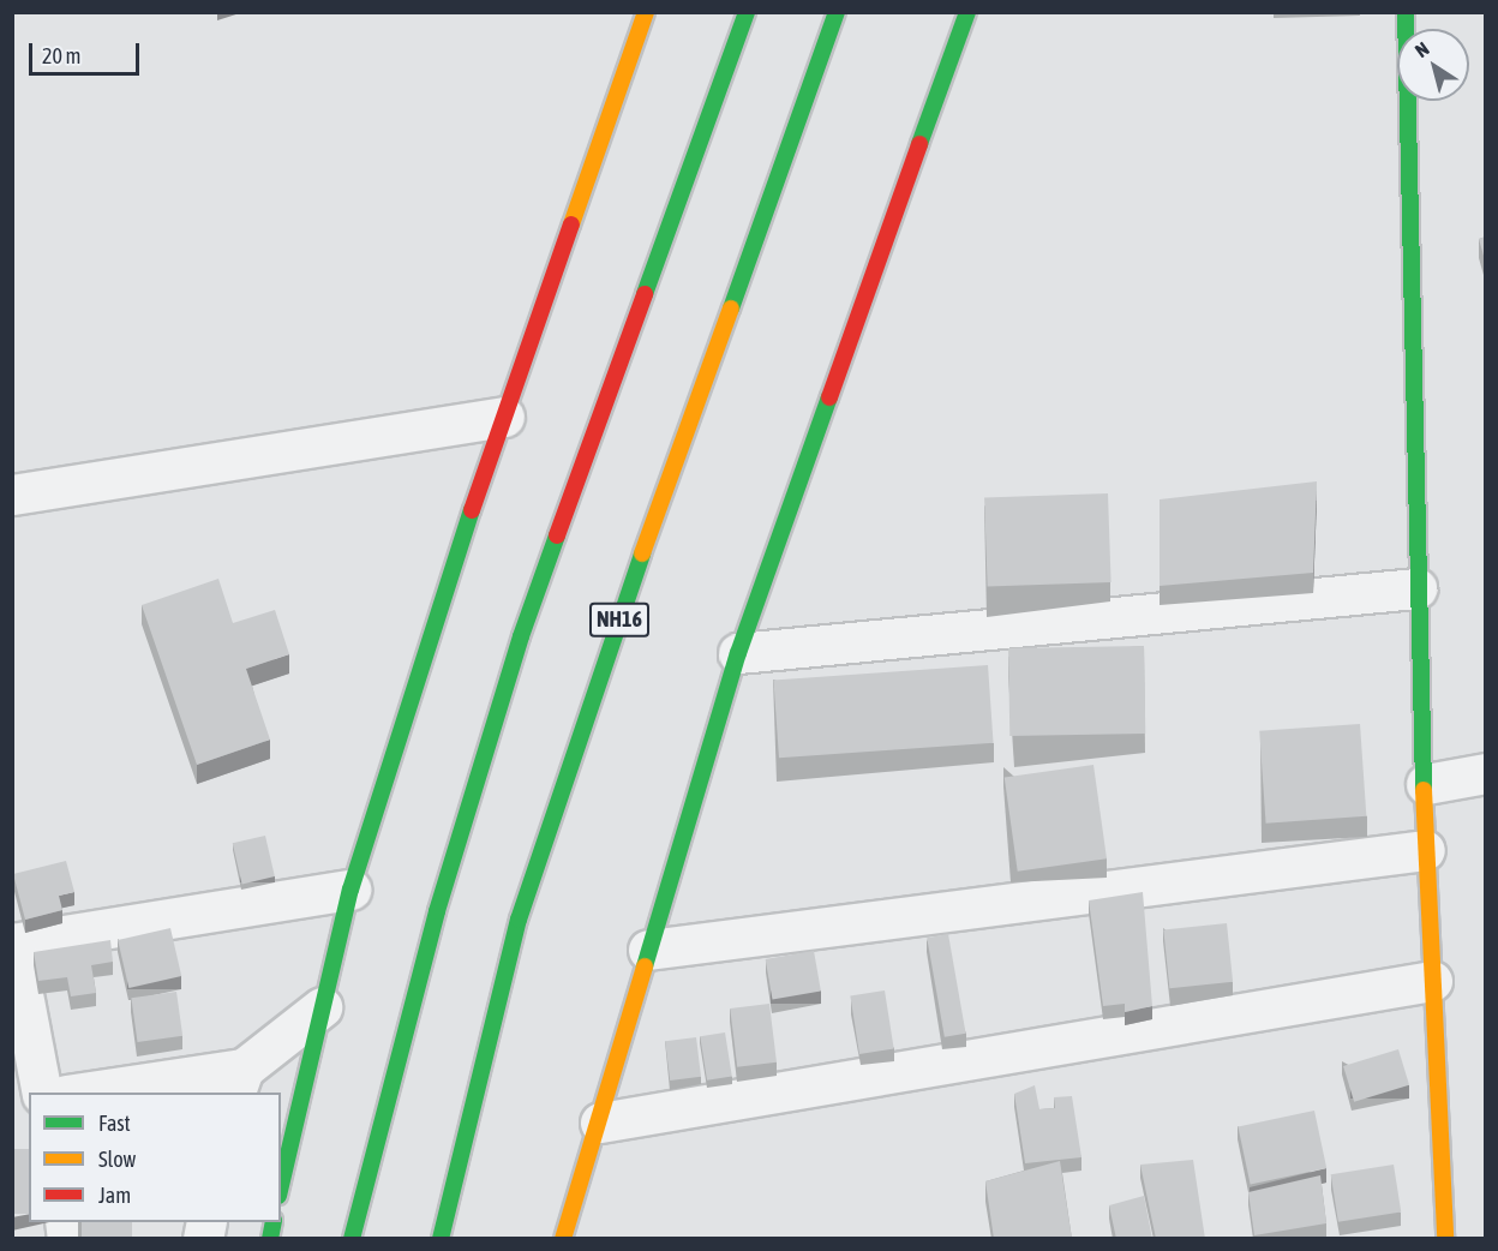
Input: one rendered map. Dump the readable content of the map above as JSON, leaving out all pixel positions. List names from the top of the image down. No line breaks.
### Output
{"streets":{"main road":["NH16"]},"legend":["Fast","Slow","Jam"],"scale_bar":"20 m","north":"top left"}
